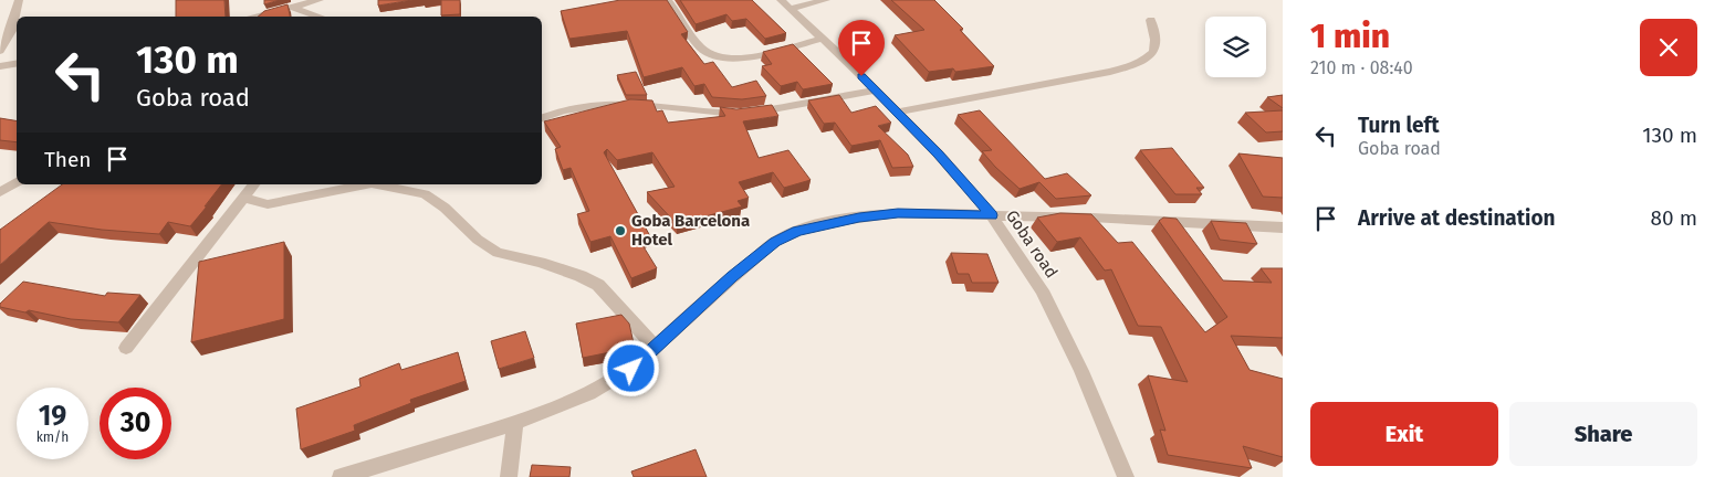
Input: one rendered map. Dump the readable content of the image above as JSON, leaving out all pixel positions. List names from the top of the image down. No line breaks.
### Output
{"streets":{"street":["Goba road"]},"places":["Goba Barcelona Hotel"],"page":{"heading":["1 min","210 m · 08:40"],"turn":["130 m","Goba road"],"list":[{"name":"Turn left","note":"Goba road","value":"130 m"},{"name":"Arrive at destination","value":"80 m"}],"then":"Then","speed":"19 km/h","limit":"30","buttons":["Exit","Share"]}}
